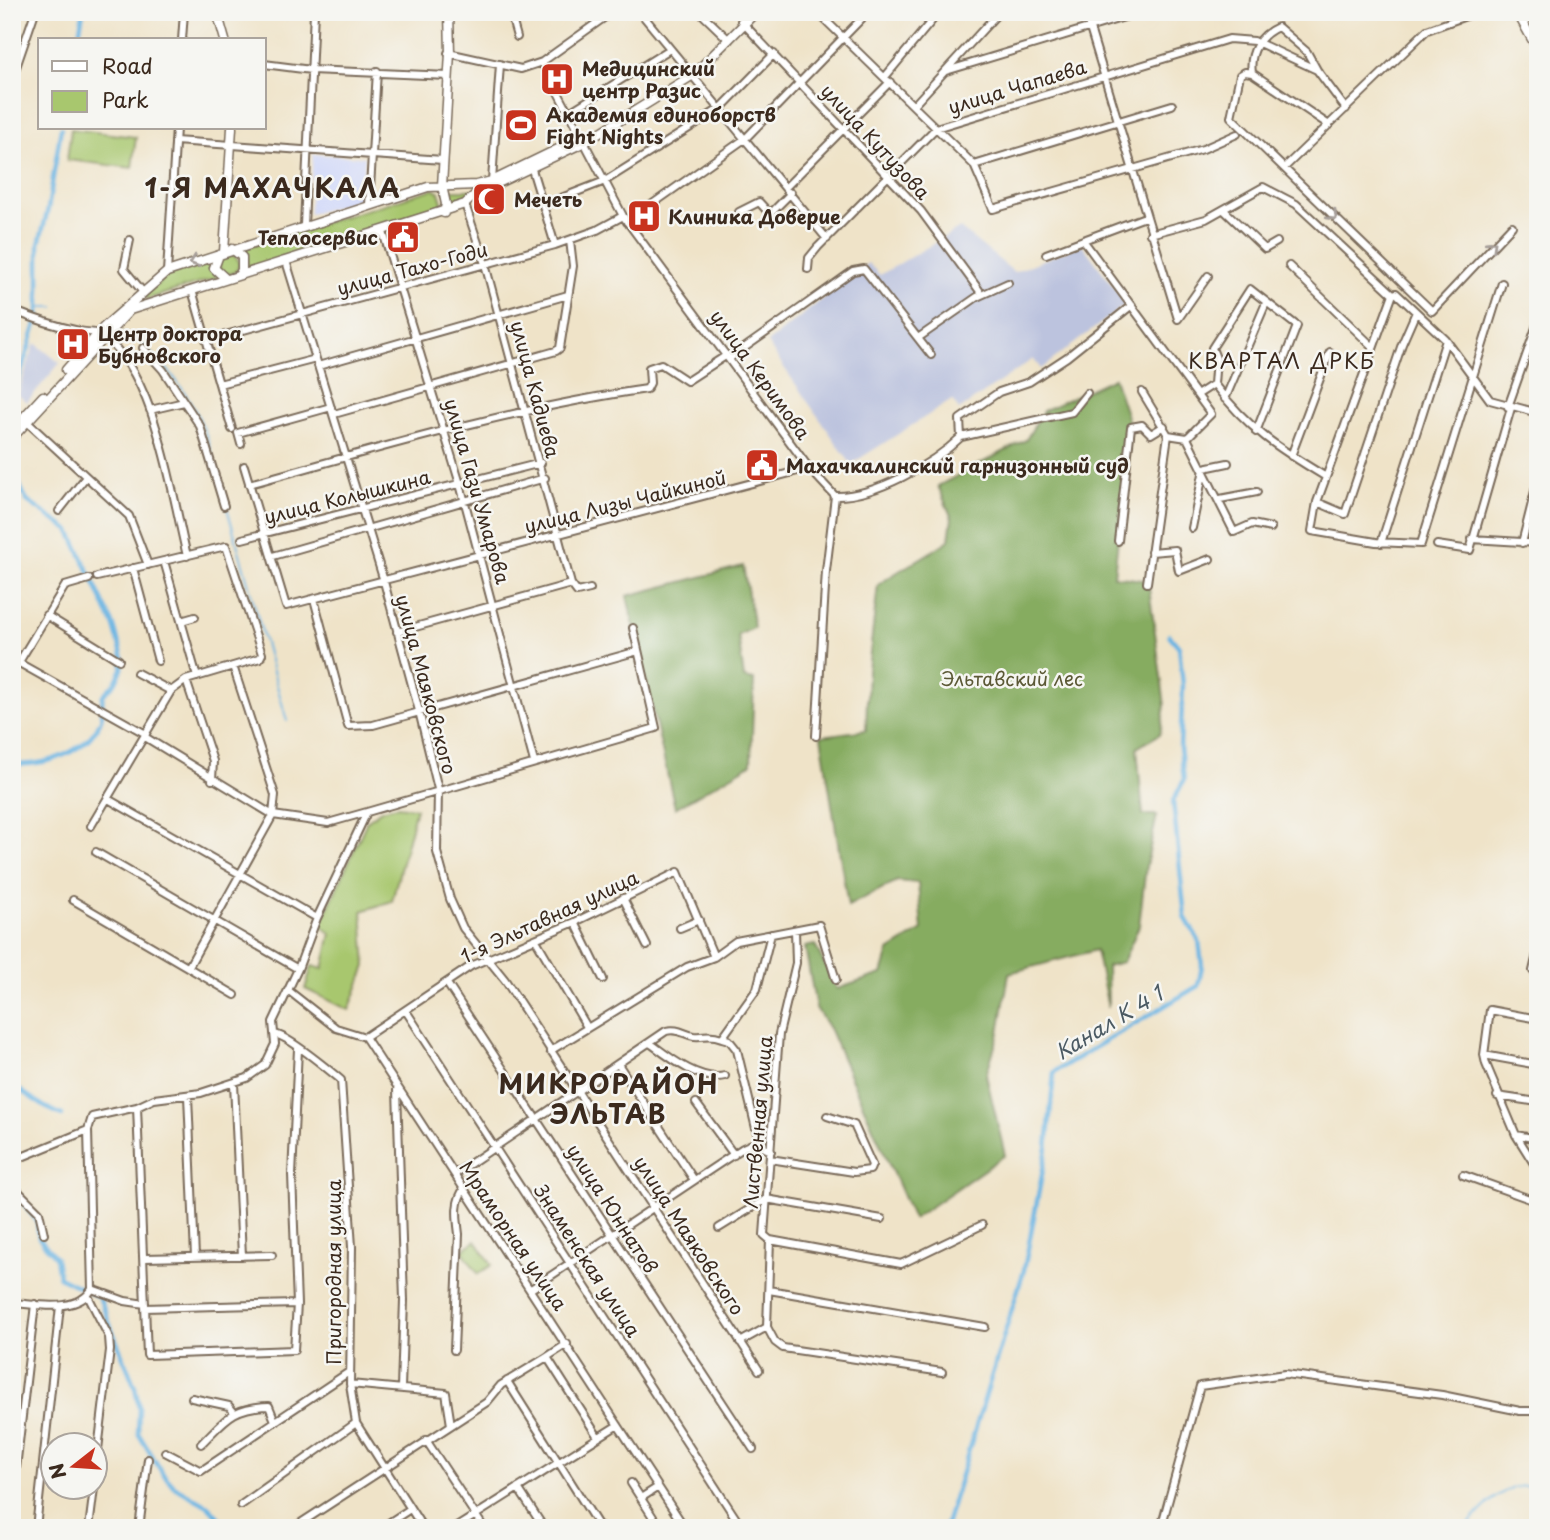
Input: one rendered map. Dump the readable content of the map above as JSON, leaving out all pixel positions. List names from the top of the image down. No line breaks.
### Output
{"streets":{"street":["улица Чапаева","улица Кутузова","улица Тахо-Годи","улица Керимова","улица Кадиева","улица Гази Умарова","улица Колышкина","улица Лизы Чайкиной","улица Маяковского","1-я Эльтавная улица","Лиственная улица","улица Юннатов","Мраморная улица","Знаменская улица","Пригородная улица"]},"crossings":[["улица Чапаева","улица Кутузова"],["улица Кутузова","улица Тахо-Годи"],["улица Тахо-Годи","улица Керимова"],["улица Тахо-Годи","улица Кадиева"],["улица Тахо-Годи","улица Гази Умарова"],["улица Тахо-Годи","улица Маяковского"],["улица Керимова","улица Лизы Чайкиной"],["улица Кадиева","улица Колышкина"],["улица Кадиева","улица Лизы Чайкиной"],["улица Гази Умарова","улица Колышкина"],["улица Гази Умарова","улица Лизы Чайкиной"],["улица Колышкина","улица Маяковского"],["улица Лизы Чайкиной","улица Маяковского"],["улица Маяковского","1-я Эльтавная улица"],["1-я Эльтавная улица","улица Юннатов"],["1-я Эльтавная улица","Мраморная улица"],["1-я Эльтавная улица","Знаменская улица"]],"districts":["1-Я МАХАЧКАЛА","КВАРТАЛ ДРКБ","МИКРОРАЙОН ЭЛЬТАВ"],"water":["Канал К 4 1"],"parks":["Эльтавский лес"],"places":{"hospital":["Медицинский центр Разис","Клиника Доверие","Центр доктора Бубновского"],"sports":["Академия единоборств Fight Nights"],"mosque":["Мечеть"],"public building":["Теплосервис","Махачкалинский гарнизонный суд"]},"legend":["Road","Park"],"north":"left"}
